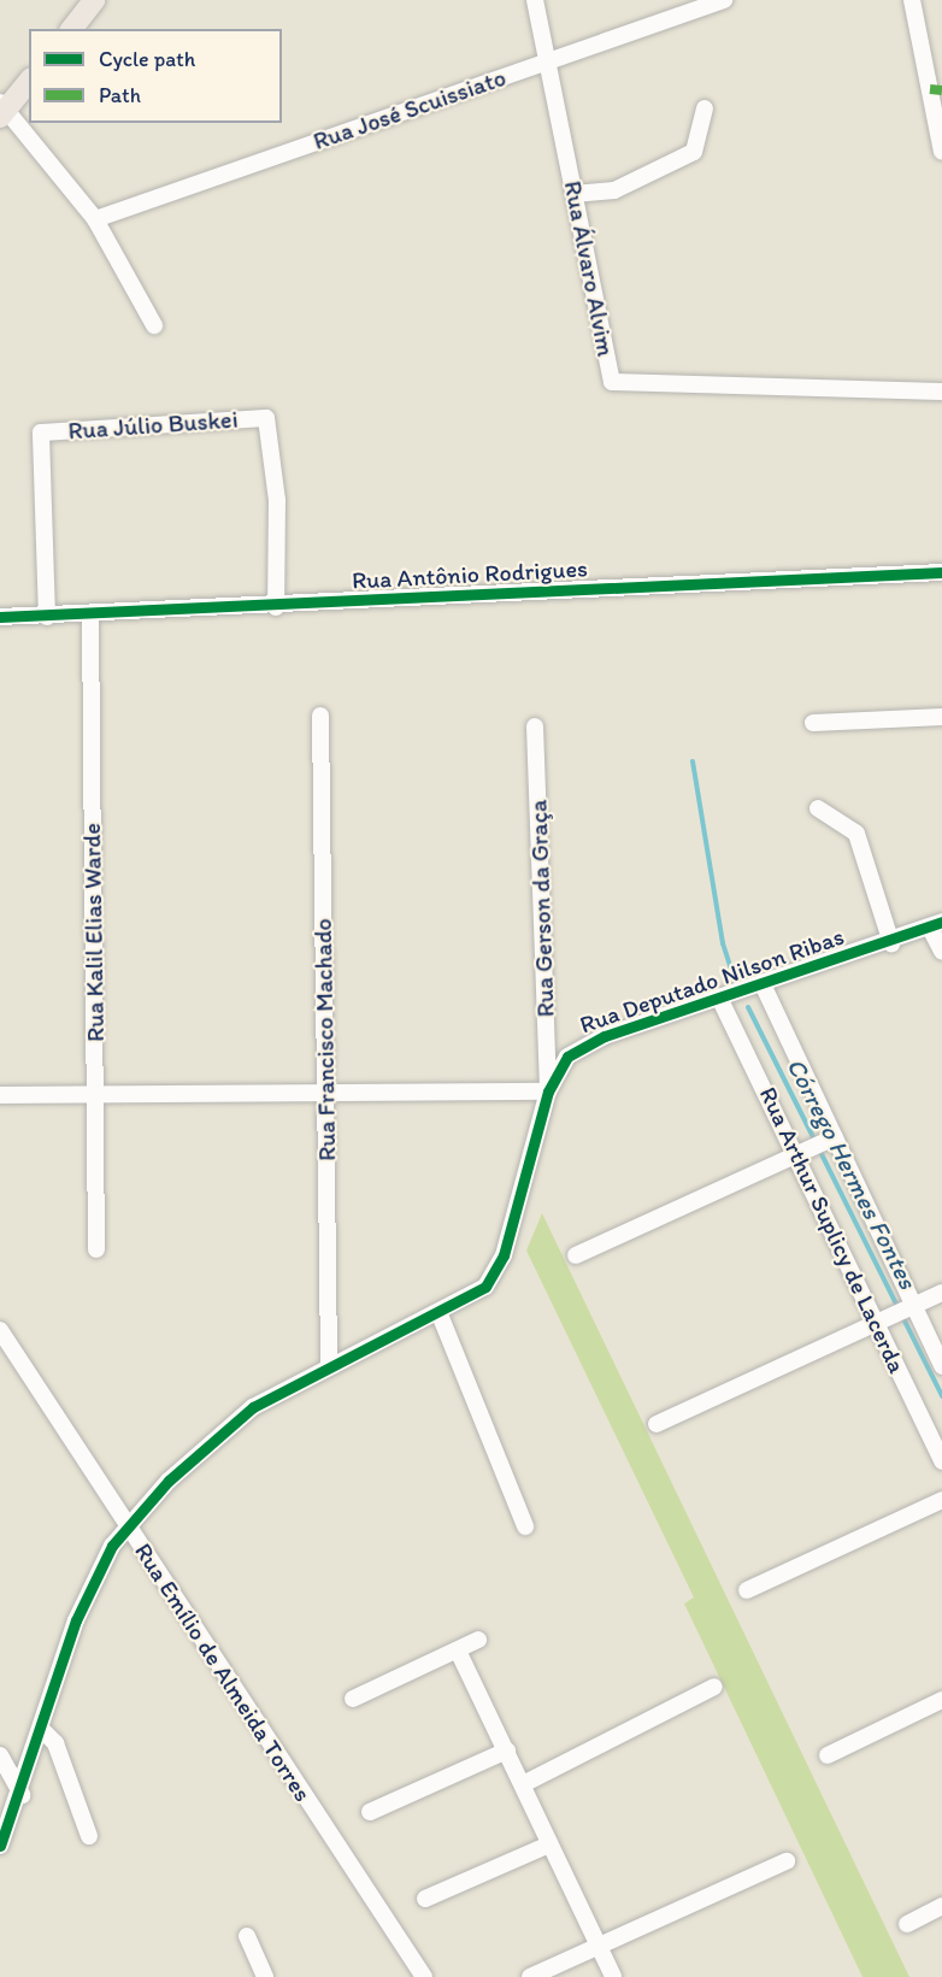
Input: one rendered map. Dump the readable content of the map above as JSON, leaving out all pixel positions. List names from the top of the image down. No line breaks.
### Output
{"streets":{"street":["Rua José Scuissiato","Rua Álvaro Alvim","Rua Júlio Buskei","Rua Antônio Rodrigues","Rua Gerson da Graça","Rua Kalil Elias Warde","Rua Deputado Nilson Ribas","Rua Francisco Machado","Rua Arthur Suplicy de Lacerda","Rua Emílio de Almeida Torres"]},"crossings":[["Rua José Scuissiato","Rua Álvaro Alvim"],["Rua Júlio Buskei","Rua Antônio Rodrigues"],["Rua Antônio Rodrigues","Rua Kalil Elias Warde"],["Rua Gerson da Graça","Rua Deputado Nilson Ribas"],["Rua Deputado Nilson Ribas","Rua Francisco Machado"],["Rua Deputado Nilson Ribas","Rua Arthur Suplicy de Lacerda"],["Rua Deputado Nilson Ribas","Rua Emílio de Almeida Torres"]],"water":["Córrego Hermes Fontes"],"legend":["Cycle path","Path"]}
